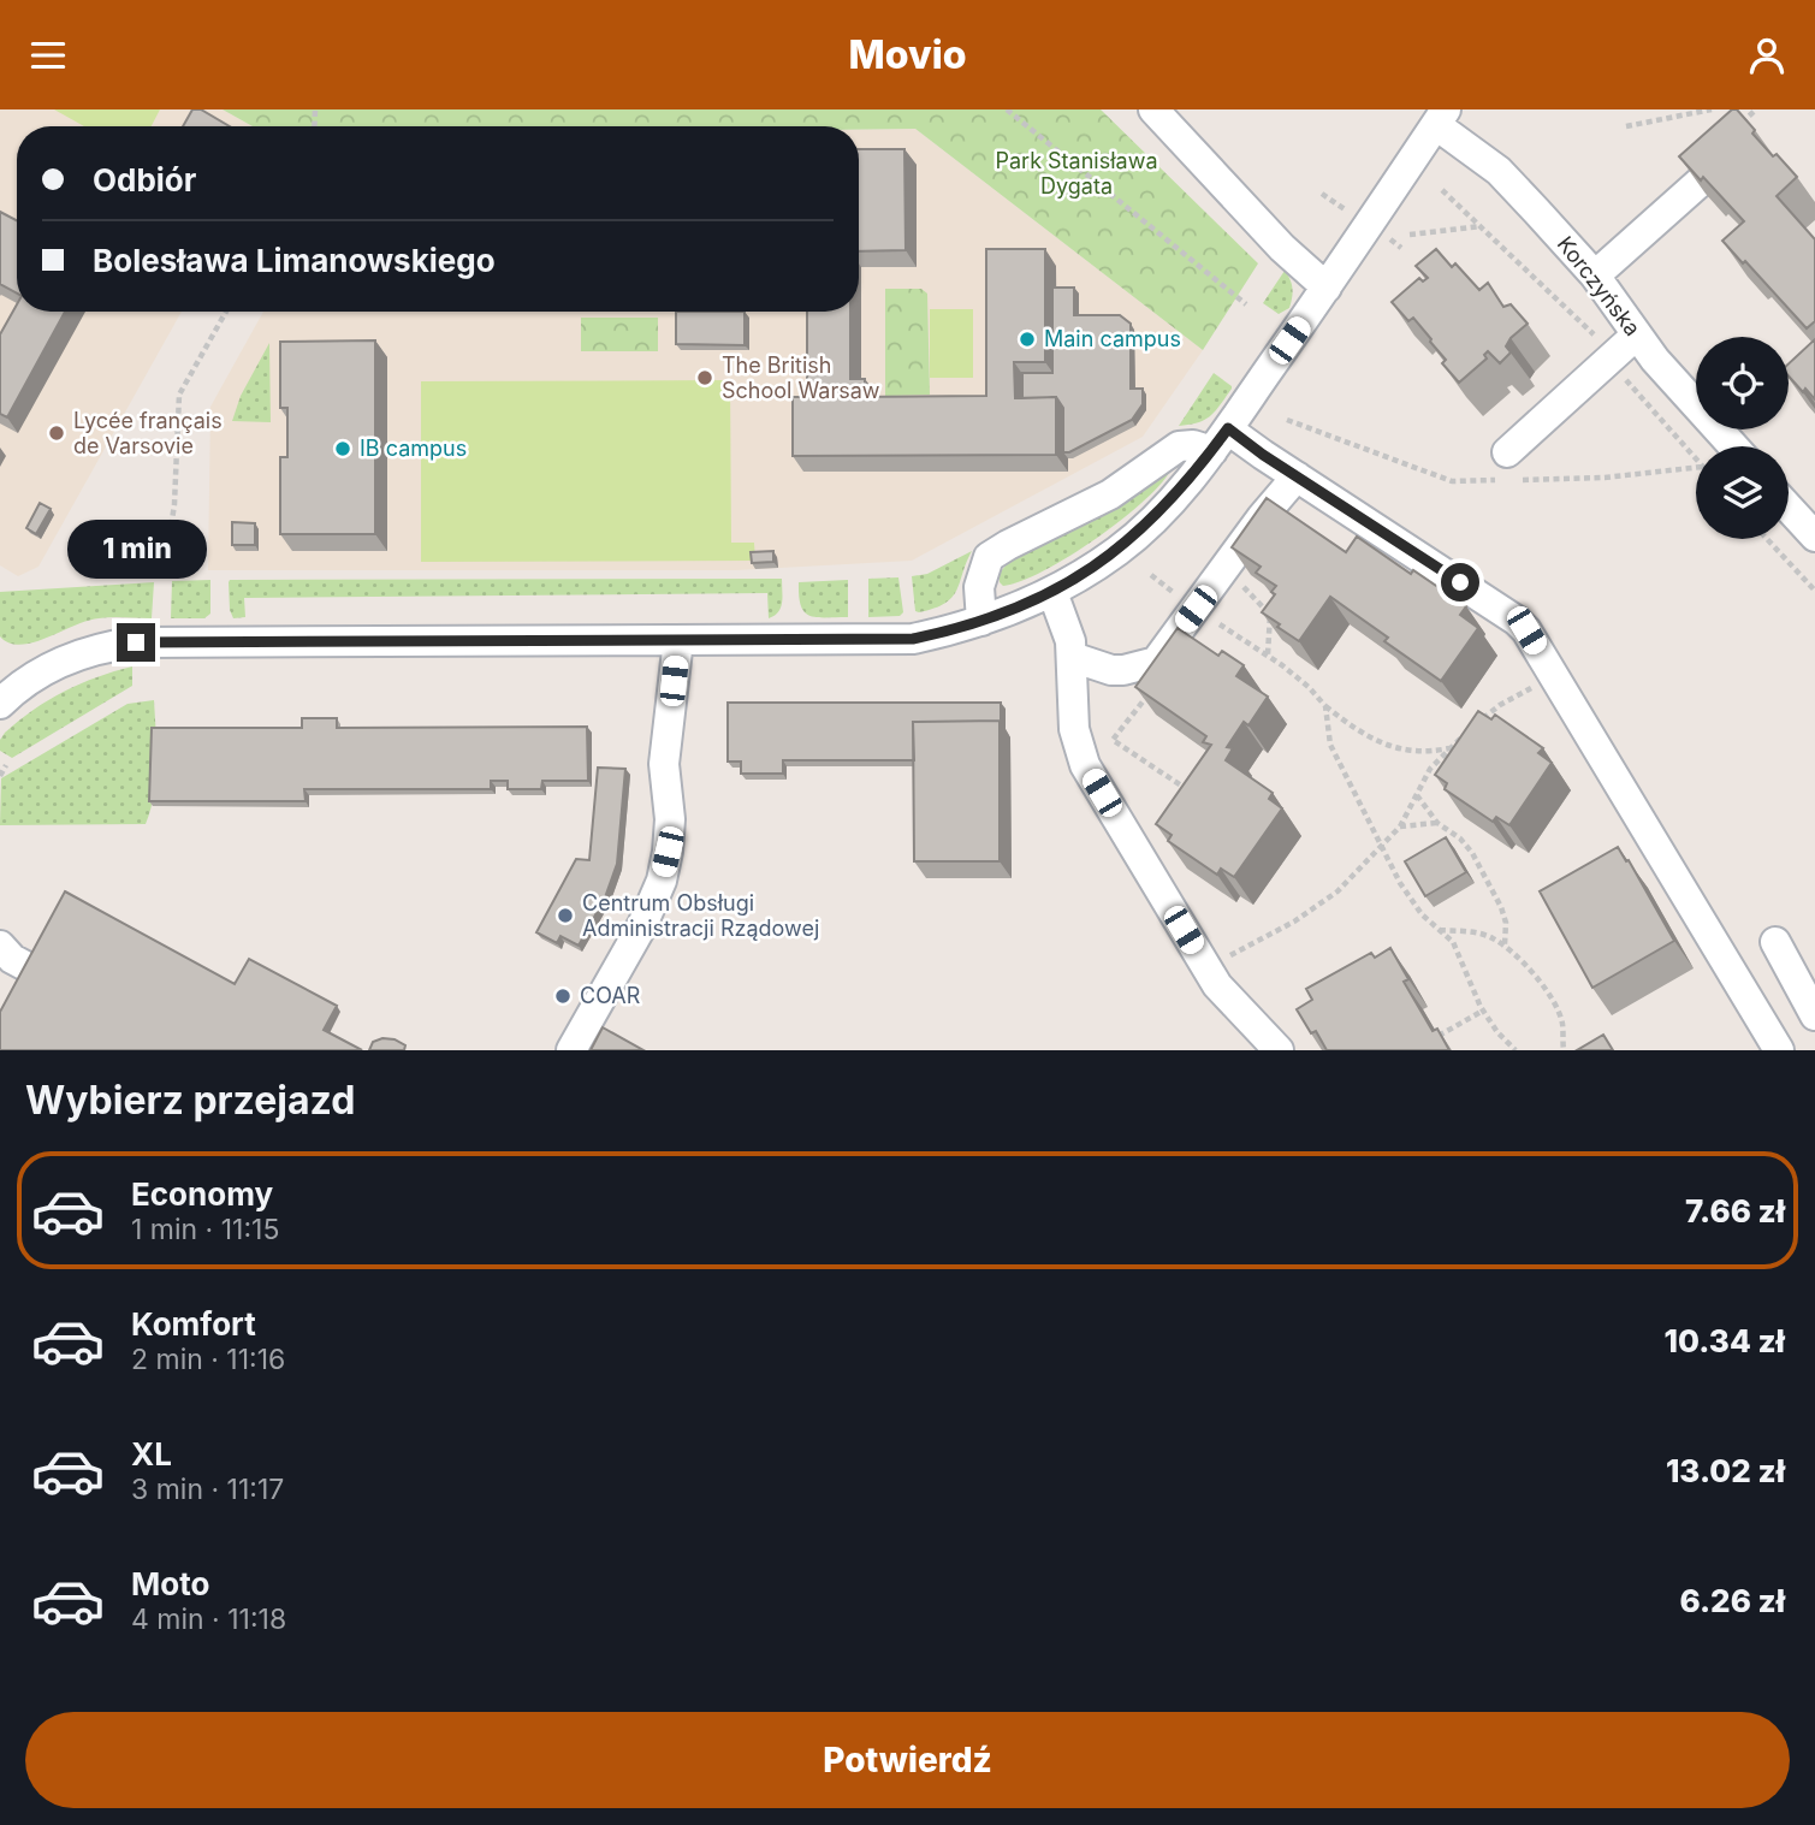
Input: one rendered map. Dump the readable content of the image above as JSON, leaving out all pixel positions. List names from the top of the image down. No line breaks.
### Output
{"streets":{"street":["Korczyńska"]},"parks":["Park Stanisława Dygata"],"places":["Main campus","The British School Warsaw","Lycée français de Varsovie","IB campus","Centrum Obsługi Administracji Rządowej","COAR"],"page":{"header":"Movio","banner":["Odbiór","Bolesława Limanowskiego"],"bubble":"1 min","heading":"Wybierz przejazd","list":[{"name":"Economy","note":"1 min · 11:15","value":"7.66 zł"},{"name":"Komfort","note":"2 min · 11:16","value":"10.34 zł"},{"name":"XL","note":"3 min · 11:17","value":"13.02 zł"},{"name":"Moto","note":"4 min · 11:18","value":"6.26 zł"}],"buttons":"Potwierdź"}}
